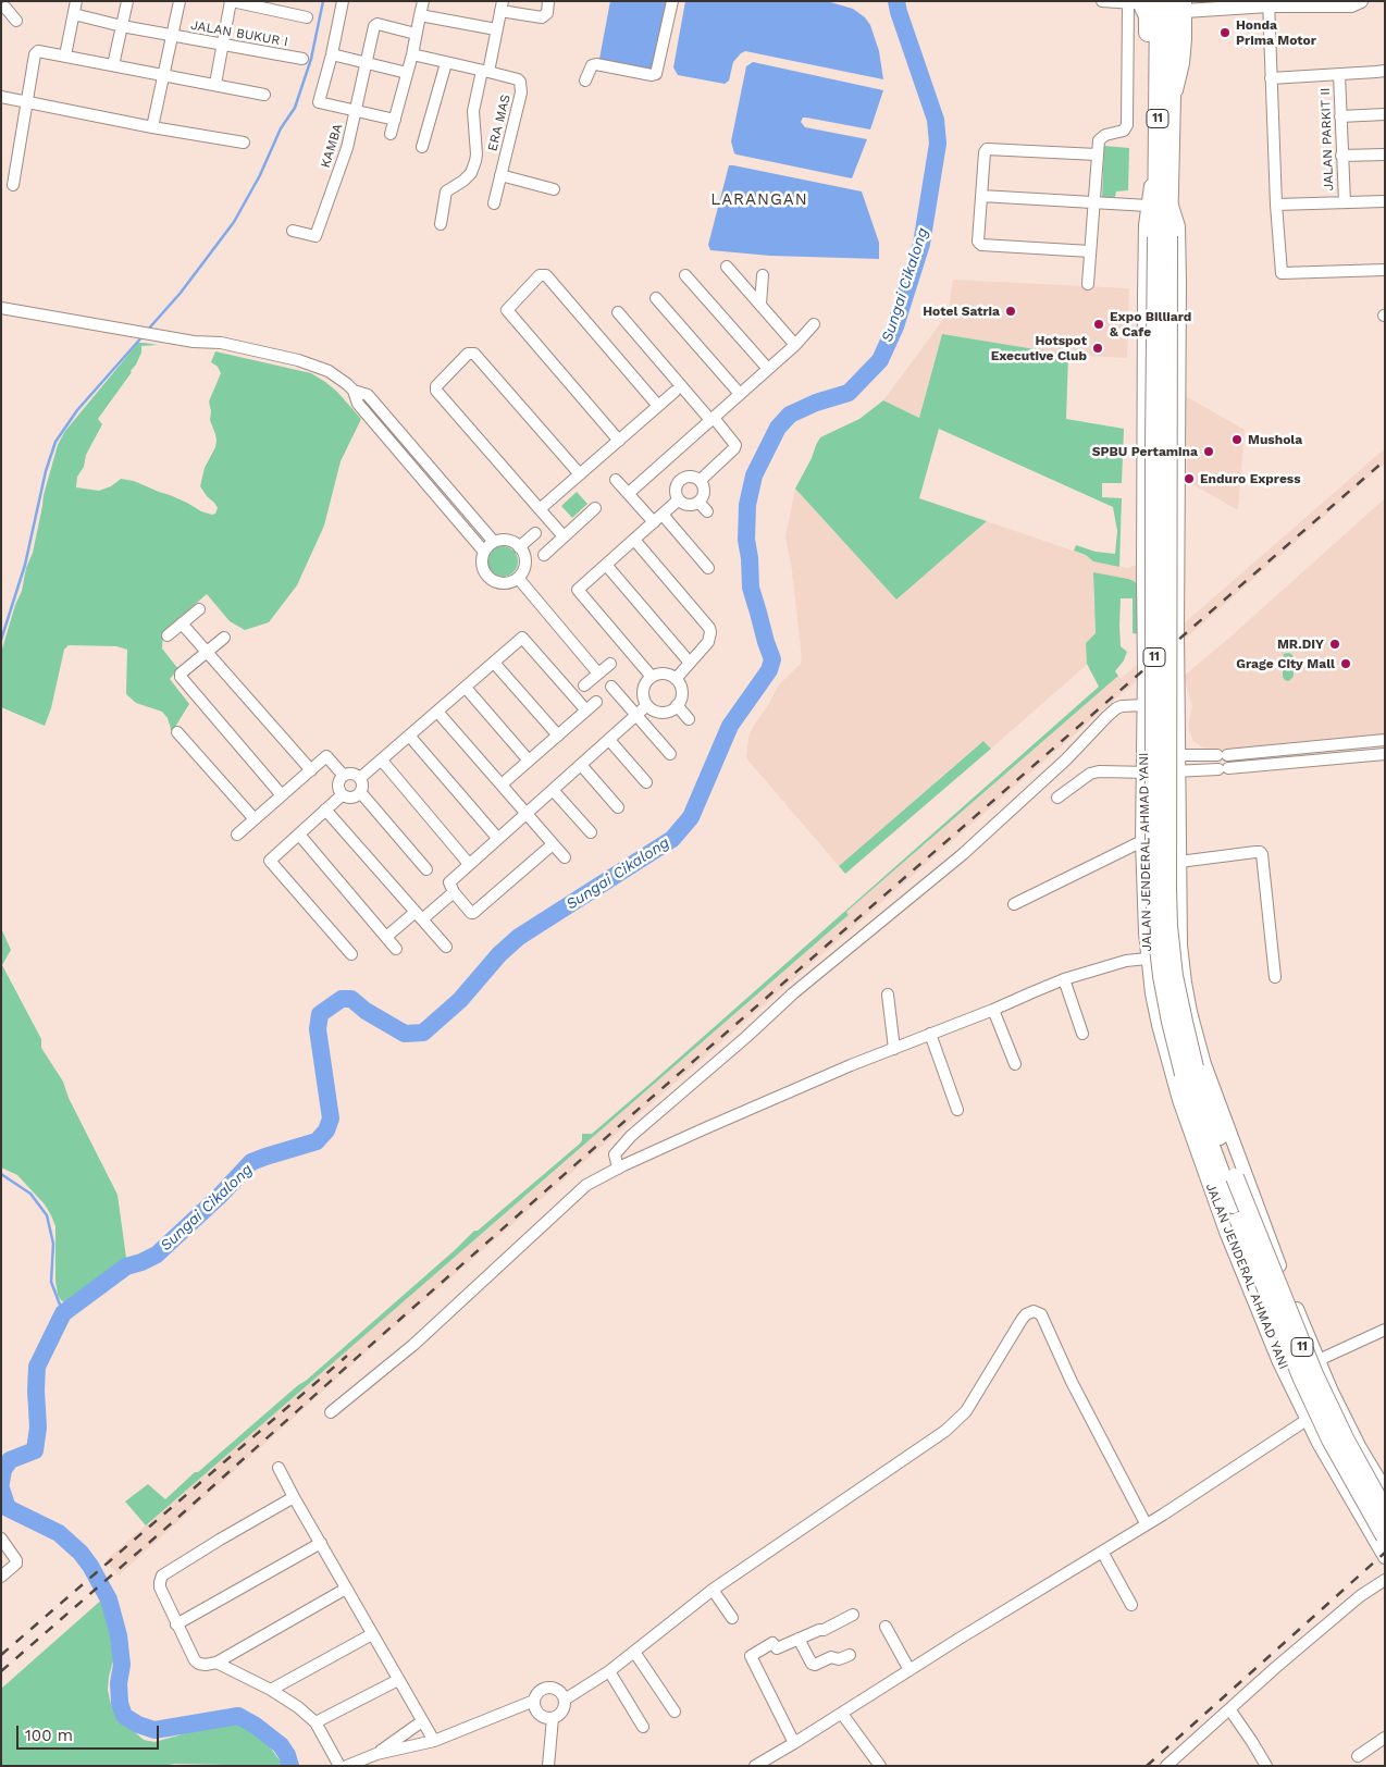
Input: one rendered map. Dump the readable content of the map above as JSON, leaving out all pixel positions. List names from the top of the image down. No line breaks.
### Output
{"streets":{"highway":["11","JALAN JENDERAL AHMAD YANI"],"street":["JALAN BUKUR I","ERA MAS","JALAN PARKIT II","KAMBA"]},"districts":["LARANGAN"],"water":["Sungai Cikalong"],"places":["Honda Prima Motor","Hotel Satria","Expo Billiard & Cafe","Hotspot Executive Club","Mushola","SPBU Pertamina","Enduro Express","MR.DIY","Grage City Mall"],"scale_bar":"100 m"}
